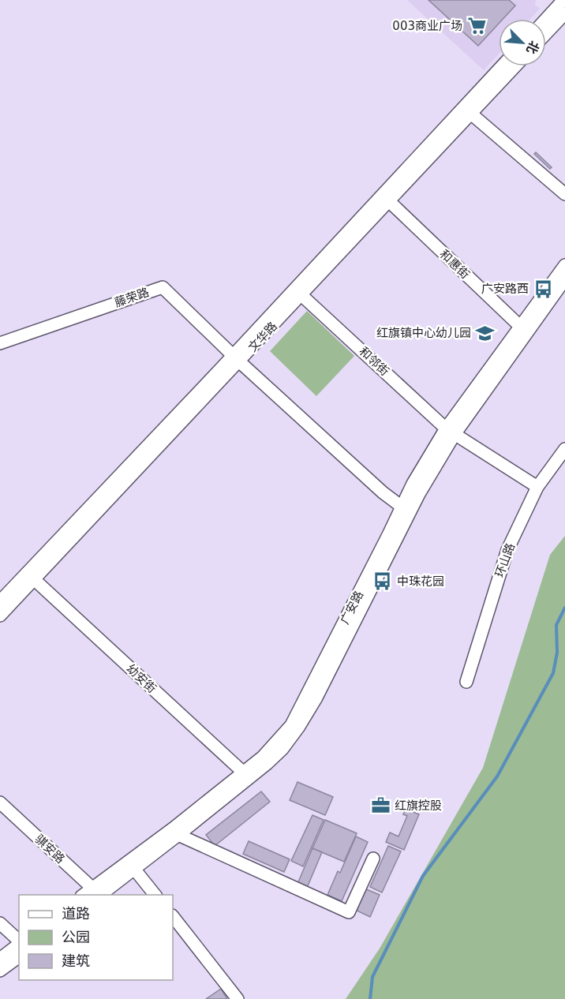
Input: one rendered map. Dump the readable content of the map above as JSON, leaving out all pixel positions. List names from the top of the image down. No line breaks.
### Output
{"streets":{"street":["和惠街","藤荣路","文华路","和邻街","环山路","广安路","幼安街","骐安路"]},"crossings":[["和惠街","文华路"],["和惠街","广安路"],["藤荣路","文华路"],["文华路","和邻街"],["文华路","幼安街"],["和邻街","环山路"],["和邻街","广安路"],["广安路","幼安街"],["广安路","骐安路"]],"places":{"supermarket":["003商业广场"],"bus stop":["广安路西","中珠花园"],"school or university":["红旗镇中心幼儿园"],"office":["红旗控股"]},"legend":["道路","公园","建筑"],"north":"bottom right"}
